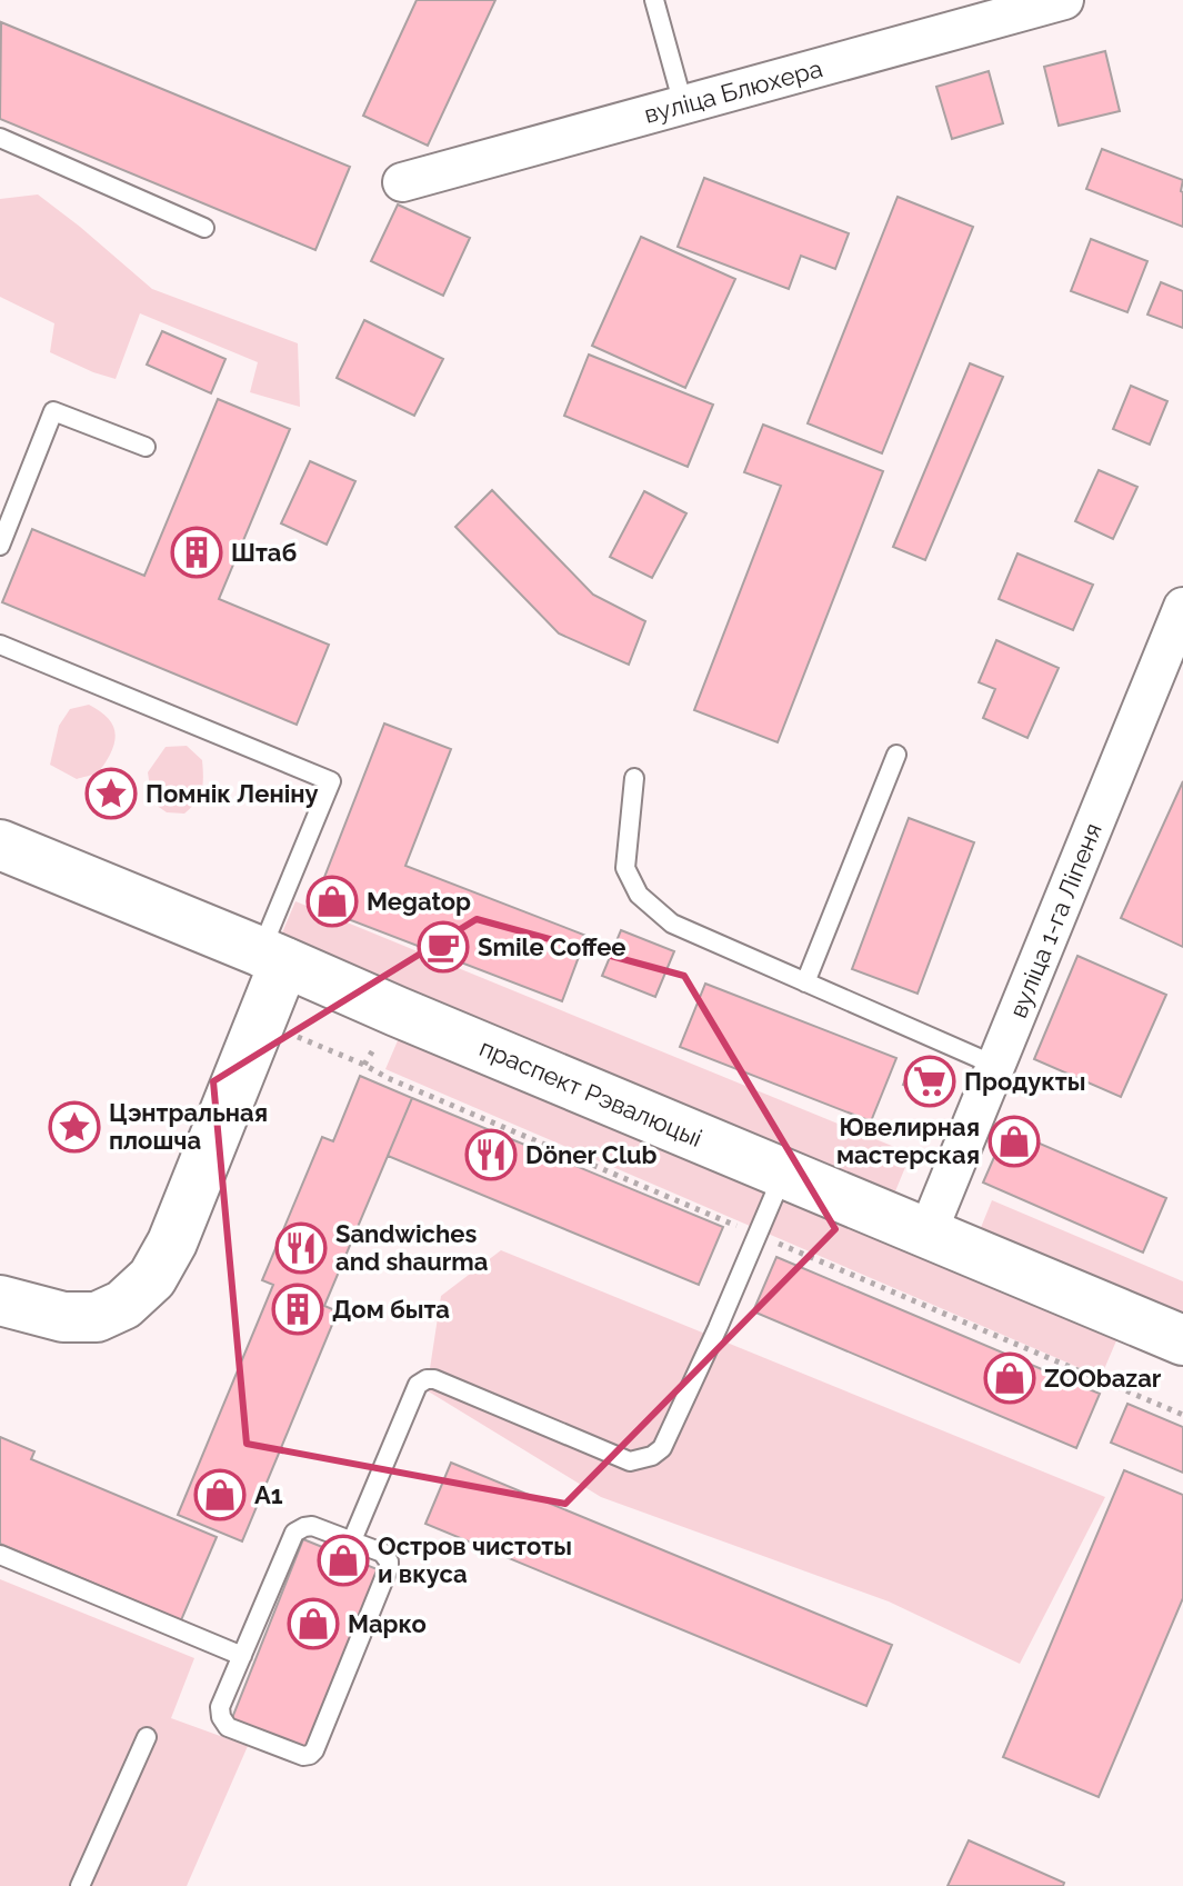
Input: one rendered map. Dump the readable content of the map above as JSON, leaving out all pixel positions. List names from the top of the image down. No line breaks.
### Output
{"streets":{"main road":["праспект Рэвалюцыі"],"street":["вуліца Блюхера","вуліца 1-га Ліпеня"]},"crossings":[["вуліца 1-га Ліпеня","праспект Рэвалюцыі"]],"places":{"building":["Штаб","Дом быта"],"place":["Помнік Леніну","Цэнтральная плошча"],"shop":["Megatop","Ювелирная мастерская","ZOObazar","A1","Остров чистоты и вкуса","Марко"],"cafe":["Smile Coffee"],"supermarket":["Продукты"],"restaurant":["Döner Club","Sandwiches and shaurma"]}}
